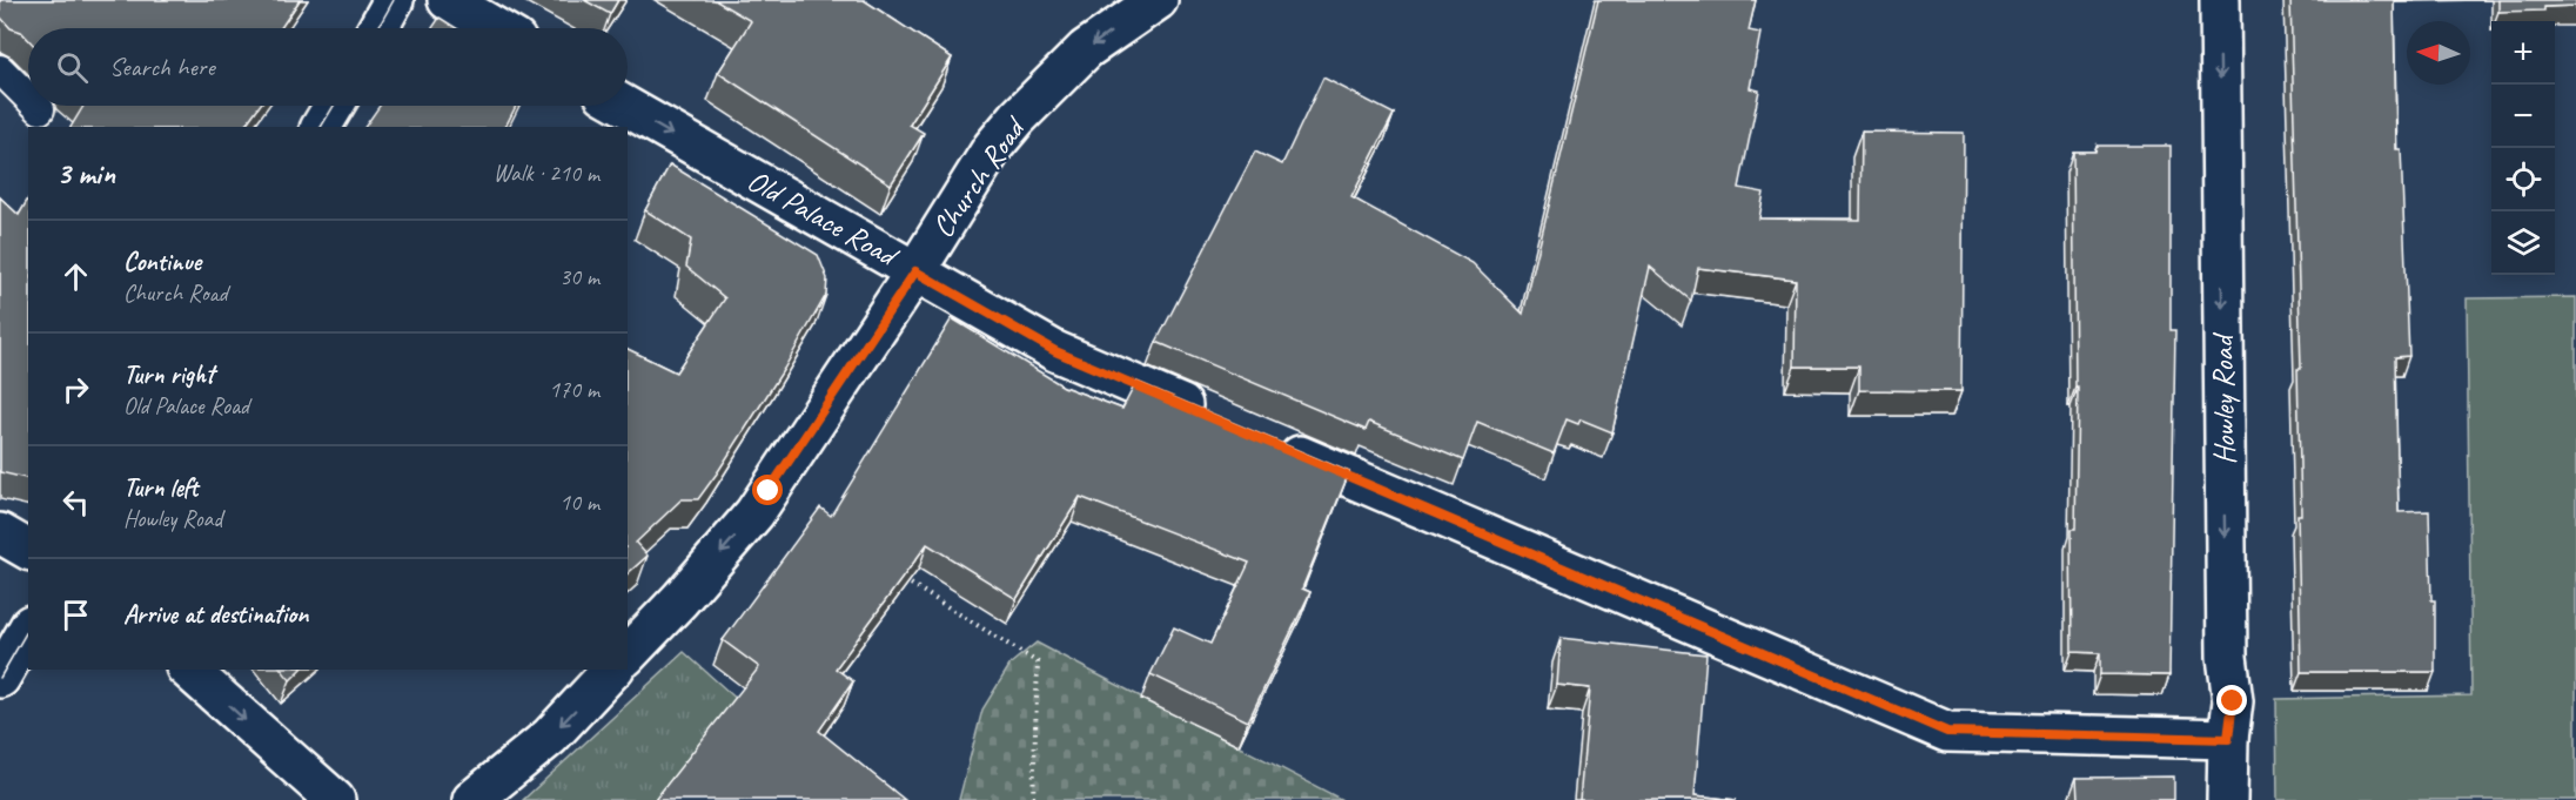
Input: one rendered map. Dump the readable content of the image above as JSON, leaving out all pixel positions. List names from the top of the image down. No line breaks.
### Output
{"streets":{"street":["Church Road","Old Palace Road","Howley Road"]},"crossings":[["Church Road","Old Palace Road"]],"one_way":["Church Road","Old Palace Road","Howley Road"],"north":"left","page":{"map_buttons":["+","−"],"search":"Search here","heading":["3 min","Walk · 210 m"],"list":[["Continue","Church Road","30 m"],["Turn right","Old Palace Road","170 m"],["Turn left","Howley Road","10 m"],"Arrive at destination"]}}
